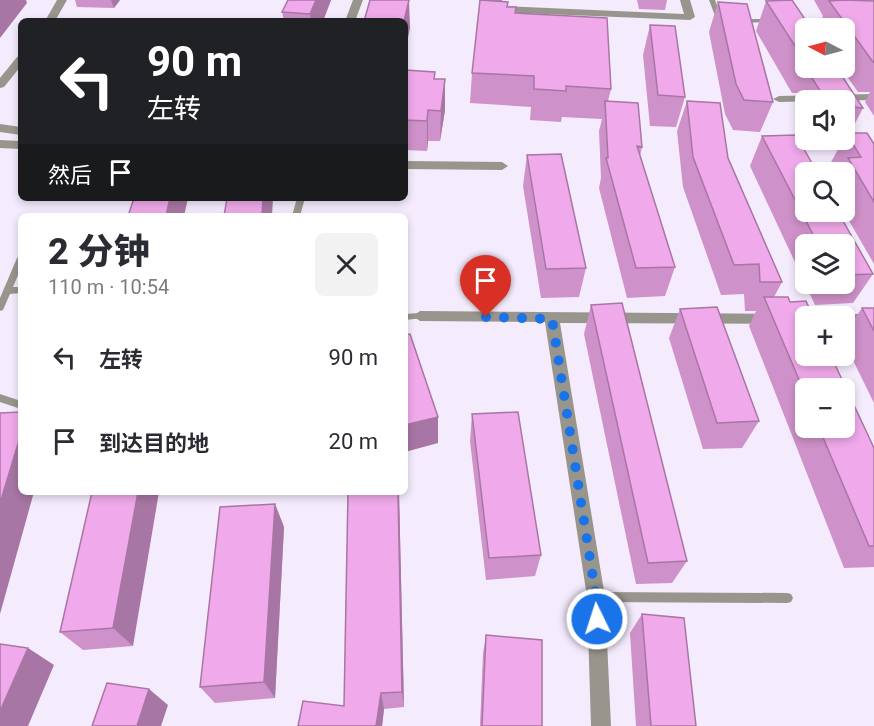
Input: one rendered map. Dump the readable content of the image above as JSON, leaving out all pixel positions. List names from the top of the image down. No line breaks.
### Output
{"north":"left","page":{"map_buttons":["+","−"],"turn":["90 m","左转"],"then":"然后","heading":["2 分钟","110 m · 10:54"],"list":[{"name":"左转","value":"90 m"},{"name":"到达目的地","value":"20 m"}]}}
